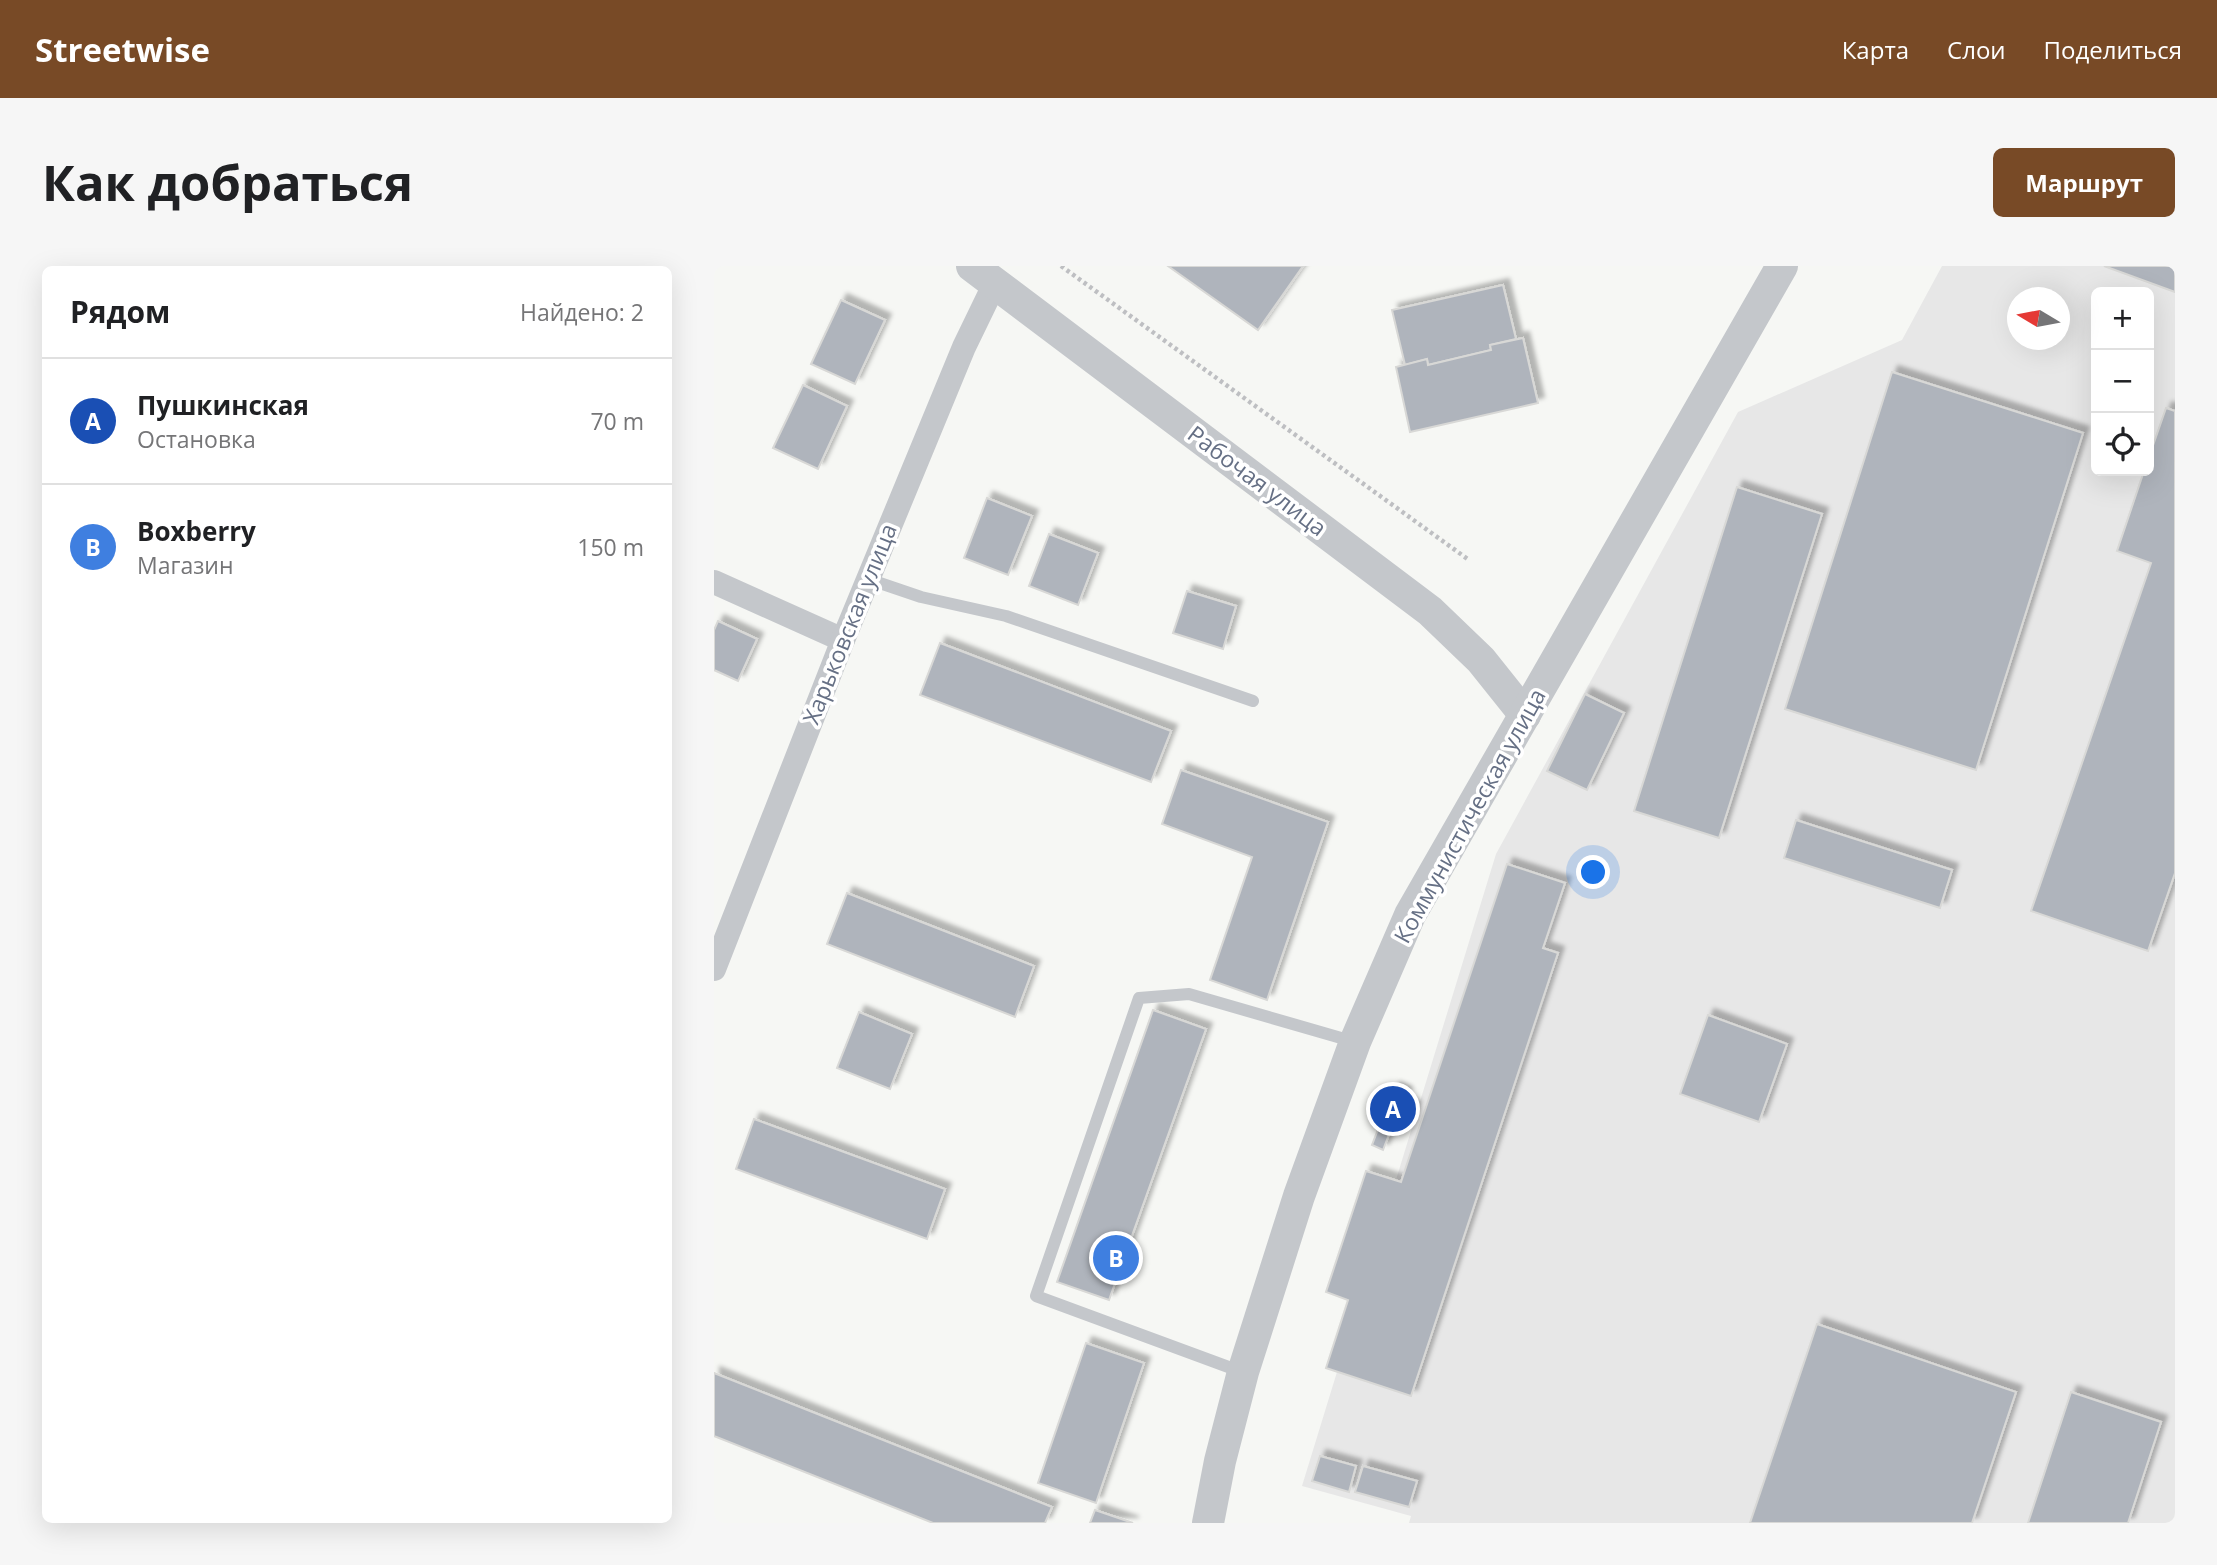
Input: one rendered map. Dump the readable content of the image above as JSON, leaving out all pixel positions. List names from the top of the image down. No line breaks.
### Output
{"streets":{"street":["Рабочая улица","Харьковская улица","Коммунистическая улица"]},"crossings":[["Рабочая улица","Харьковская улица"],["Рабочая улица","Коммунистическая улица"]],"north":"left","page":{"header":"Streetwise","nav":["Карта","Слои","Поделиться"],"buttons":"Маршрут","title":"Как добраться","heading":["Рядом","Найдено: 2"],"map_buttons":["+","−"],"list":[{"mark":"A","name":"Пушкинская","note":"Остановка","value":"70 m"},{"mark":"B","name":"Boxberry","note":"Магазин","value":"150 m"}],"pins":["A","B"]}}
